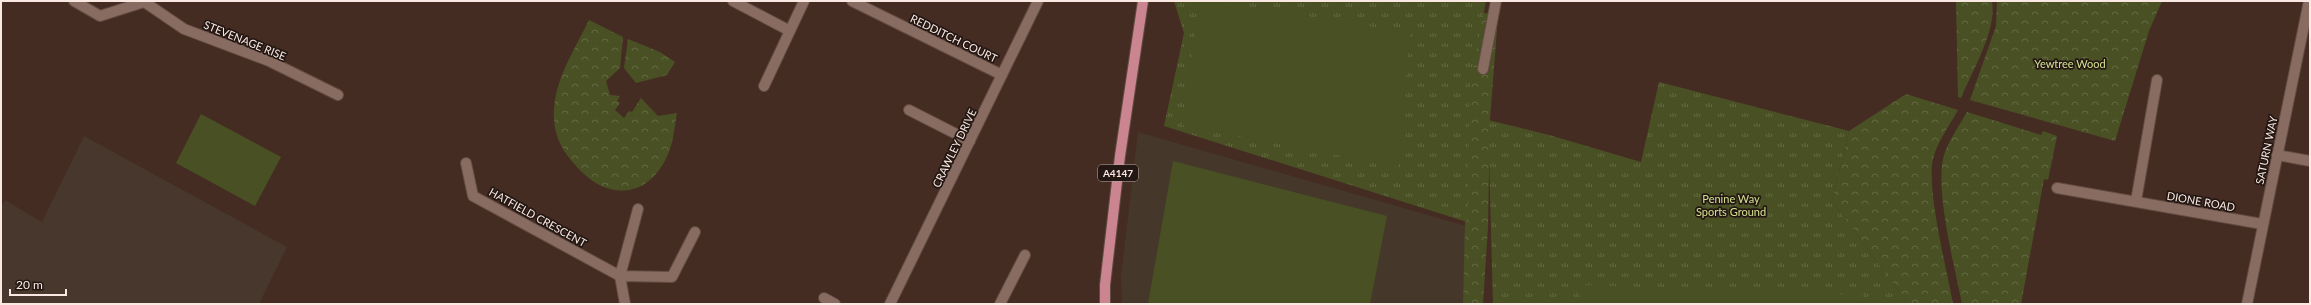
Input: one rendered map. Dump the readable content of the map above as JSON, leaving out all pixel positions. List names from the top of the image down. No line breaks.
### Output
{"streets":{"main road":["A4147"],"street":["REDDITCH COURT","STEVENAGE RISE","CRAWLEY DRIVE","SATURN WAY","DIONE ROAD","HATFIELD CRESCENT"]},"crossings":[["REDDITCH COURT","CRAWLEY DRIVE"],["SATURN WAY","DIONE ROAD"]],"parks":["Yewtree Wood","Penine Way Sports Ground"],"scale_bar":"20 m"}
